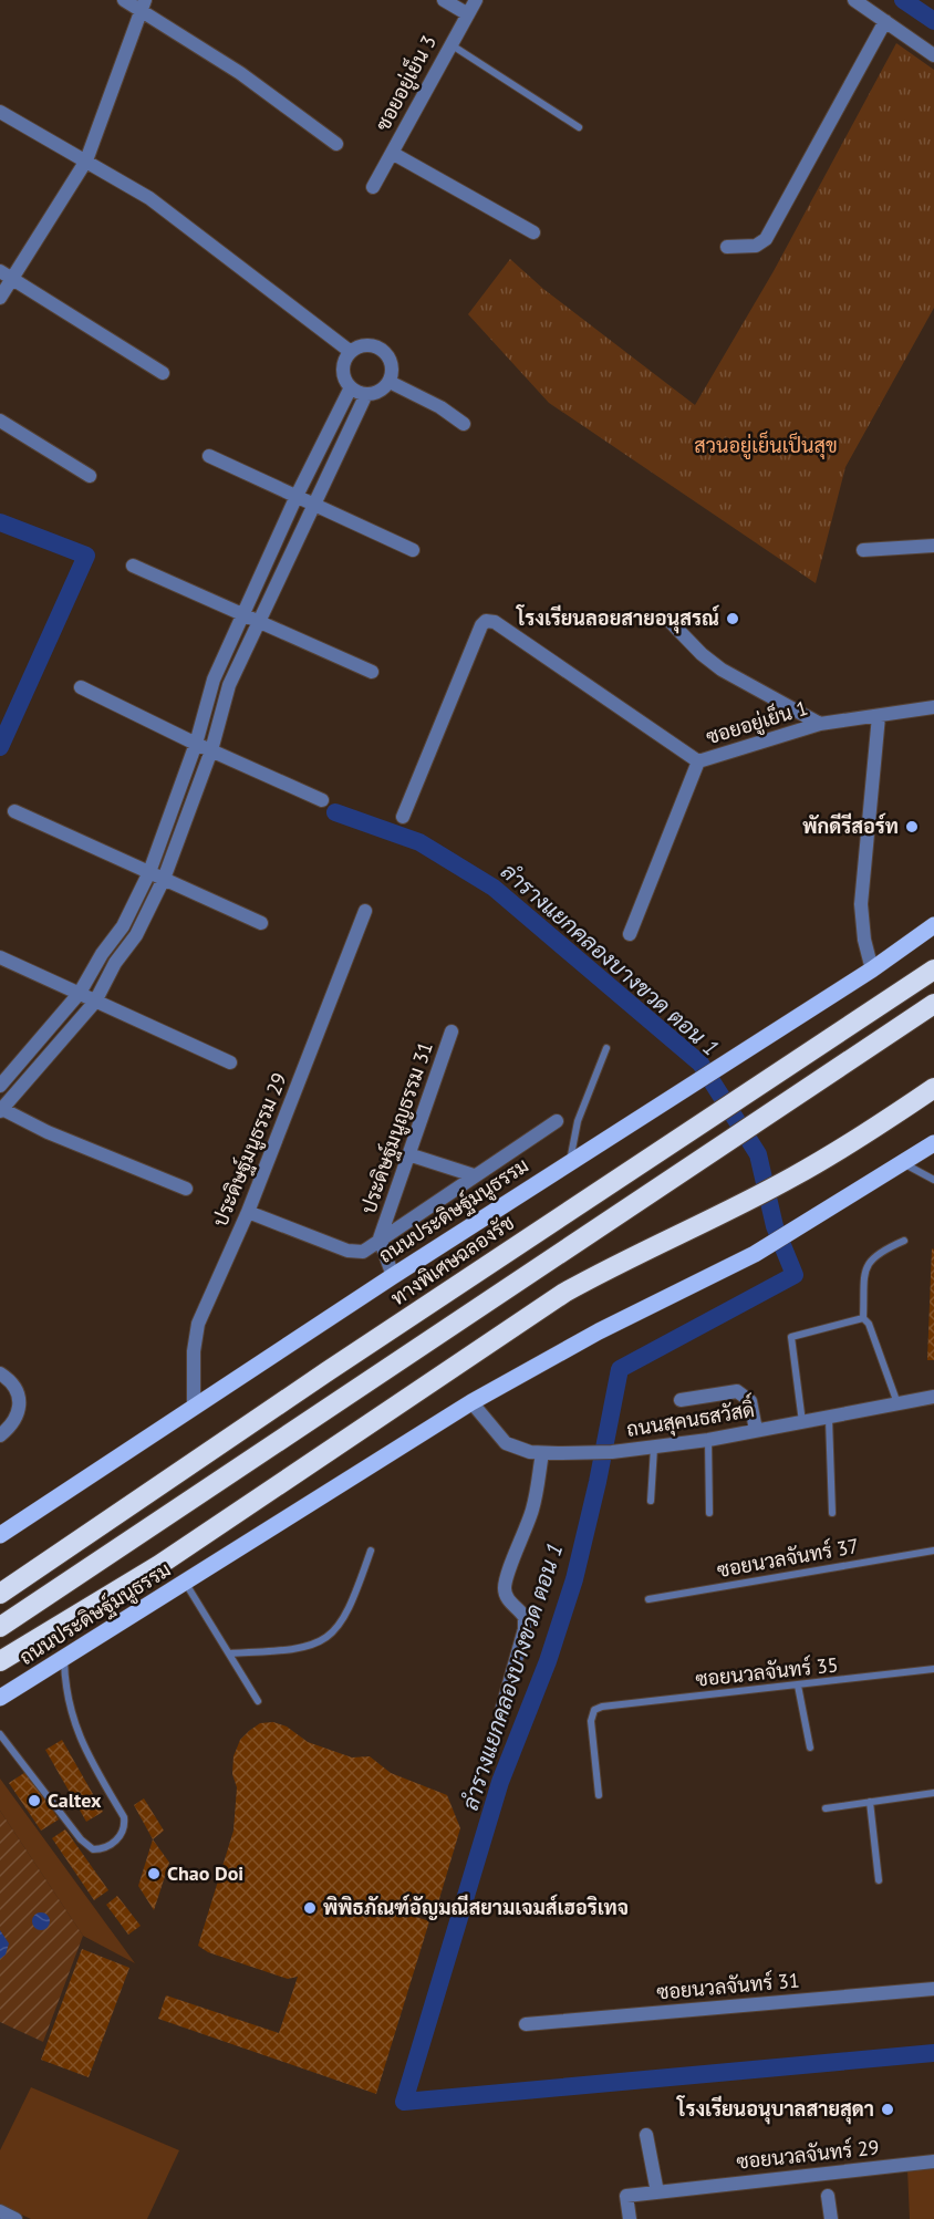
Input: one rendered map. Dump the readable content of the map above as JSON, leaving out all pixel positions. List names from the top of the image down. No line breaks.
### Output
{"streets":{"highway":["ทางพิเศษฉลองรัช"],"main road":["ถนนประดิษฐ์มนูธรรม"],"street":["ซอยอยู่เย็น 3","ซอยอยู่เย็น 1","ประดิษฐ์มนูญธรรม 31","ประดิษฐ์มนูธรรม 29","ถนนสุคนธสวัสดิ์","ซอยนวลจันทร์ 31","ซอยนวลจันทร์ 29"],"lane":["ซอยนวลจันทร์ 37","ซอยนวลจันทร์ 35"]},"crossings":[["ประดิษฐ์มนูญธรรม 31","ถนนประดิษฐ์มนูธรรม"],["ประดิษฐ์มนูธรรม 29","ถนนประดิษฐ์มนูธรรม"],["ถนนประดิษฐ์มนูธรรม","ถนนสุคนธสวัสดิ์"]],"water":["ลำรางแยกคลองบางขวด ตอน 1"],"parks":["สวนอยู่เย็นเป็นสุข"],"places":["โรงเรียนลอยสายอนุสรณ์","พักดีรีสอร์ท","Caltex","Chao Doi","พิพิธภัณฑ์อัญมณีสยามเจมส์เฮอริเทจ","โรงเรียนอนุบาลสายสุดา"]}
